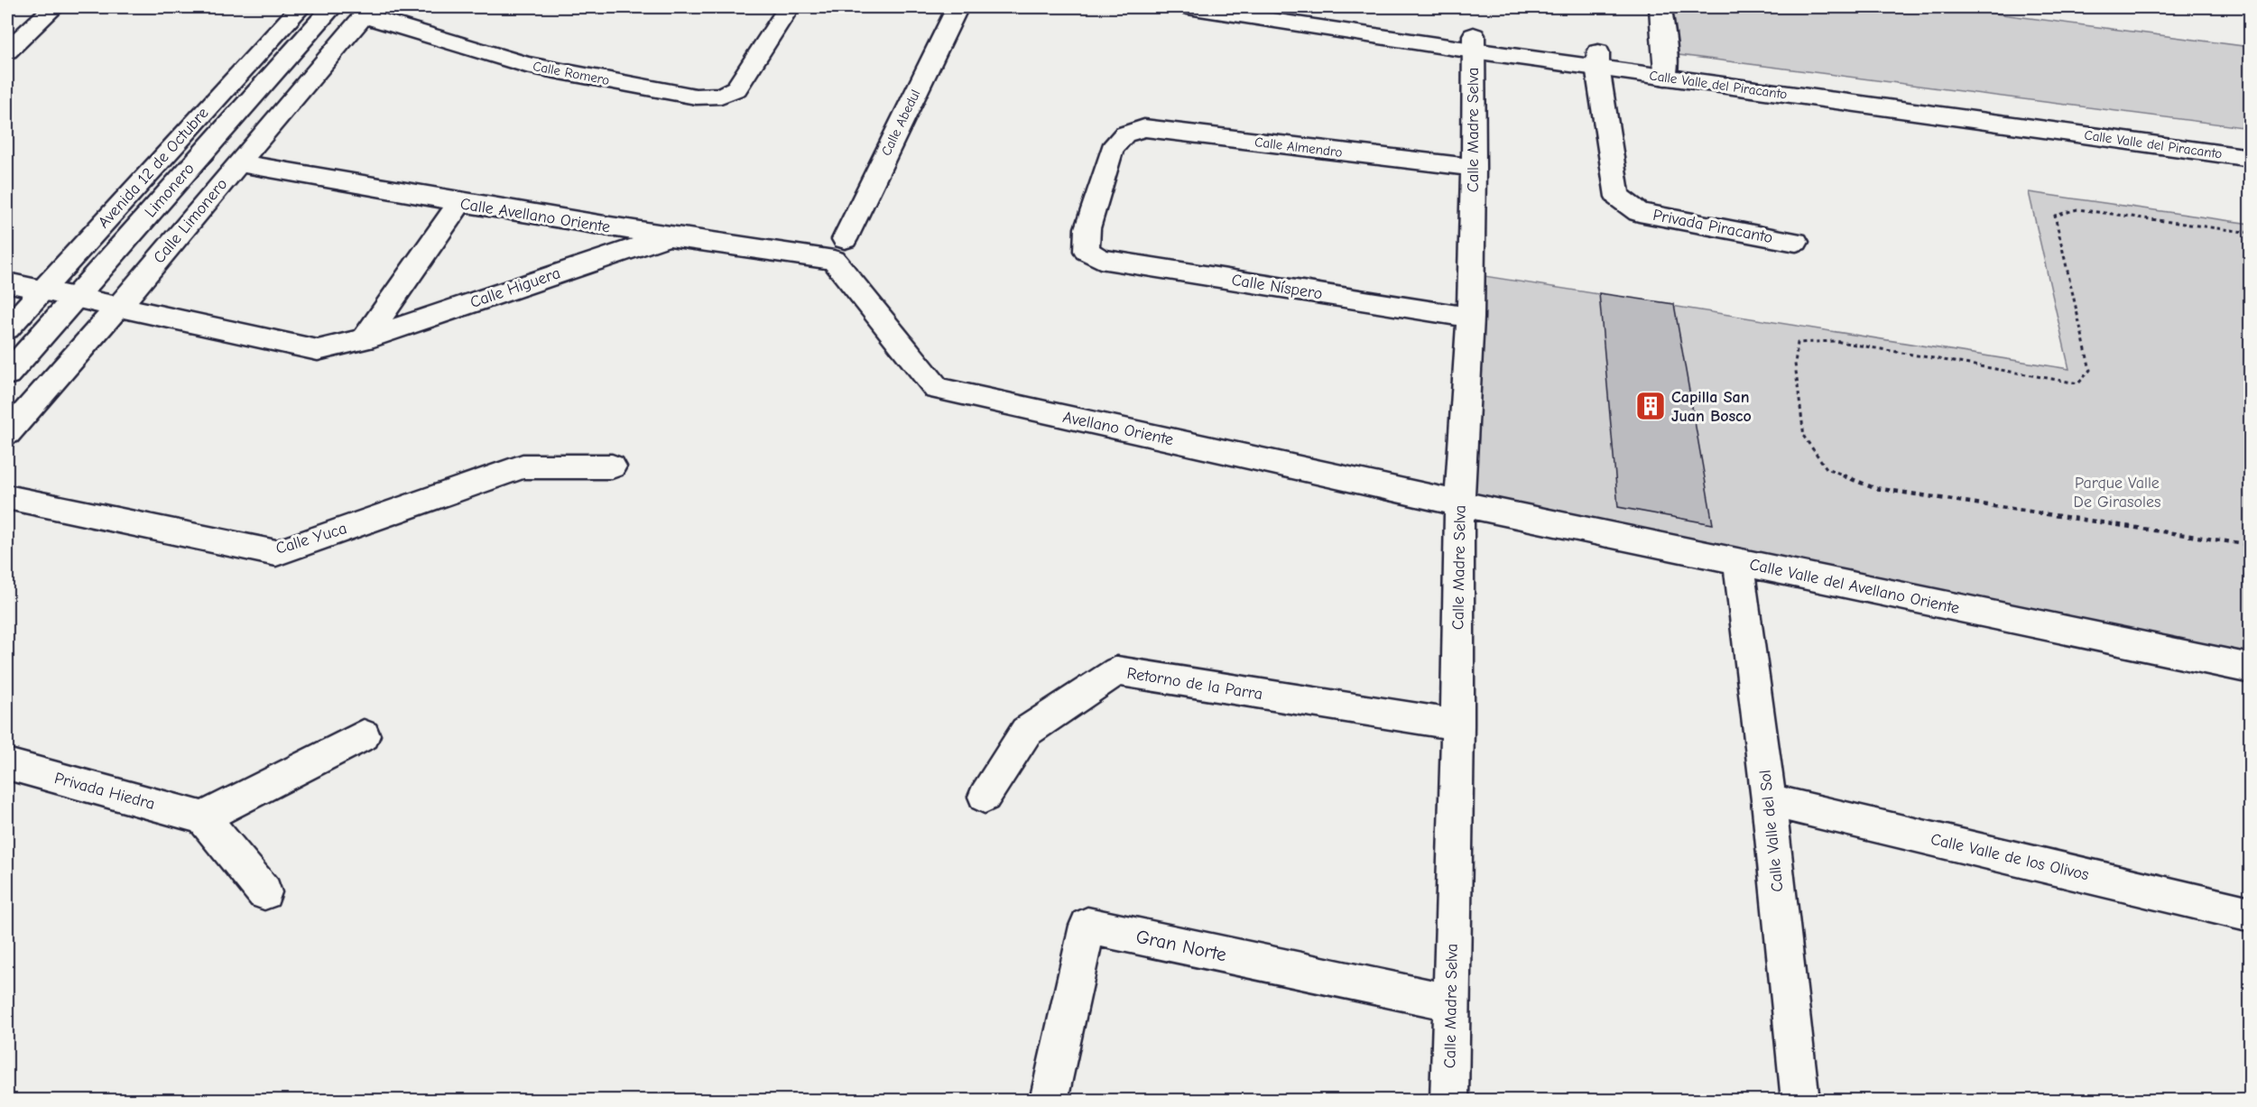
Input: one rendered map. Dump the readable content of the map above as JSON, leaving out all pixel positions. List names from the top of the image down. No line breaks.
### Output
{"streets":{"street":["Calle Romero","Calle Valle del Piracanto","Calle Abedul","Calle Madre Selva","Calle Almendro","Avenida 12 de Octubre","Limonero","Calle Avellano Oriente","Calle Limonero","Privada Piracanto","Calle Níspero","Calle Higuera","Avellano Oriente","Calle Yuca","Calle Valle del Avellano Oriente","Retorno de la Parra","Privada Hiedra","Calle Valle del Sol","Calle Valle de los Olivos","Gran Norte"]},"crossings":[["Calle Romero","Calle Limonero"],["Calle Valle del Piracanto","Calle Madre Selva"],["Calle Valle del Piracanto","Privada Piracanto"],["Calle Abedul","Calle Avellano Oriente"],["Calle Abedul","Avellano Oriente"],["Calle Madre Selva","Calle Almendro"],["Calle Madre Selva","Calle Níspero"],["Calle Madre Selva","Avellano Oriente"],["Calle Madre Selva","Calle Valle del Avellano Oriente"],["Calle Madre Selva","Retorno de la Parra"],["Calle Madre Selva","Gran Norte"],["Calle Almendro","Calle Níspero"],["Avenida 12 de Octubre","Calle Higuera"],["Limonero","Calle Higuera"],["Calle Avellano Oriente","Calle Limonero"],["Calle Avellano Oriente","Calle Higuera"],["Calle Avellano Oriente","Avellano Oriente"],["Calle Limonero","Calle Higuera"],["Avellano Oriente","Calle Valle del Avellano Oriente"],["Calle Valle del Avellano Oriente","Calle Valle del Sol"],["Calle Valle del Sol","Calle Valle de los Olivos"]],"parks":["Parque Valle De Girasoles"],"places":{"building":["Capilla San Juan Bosco"]}}
